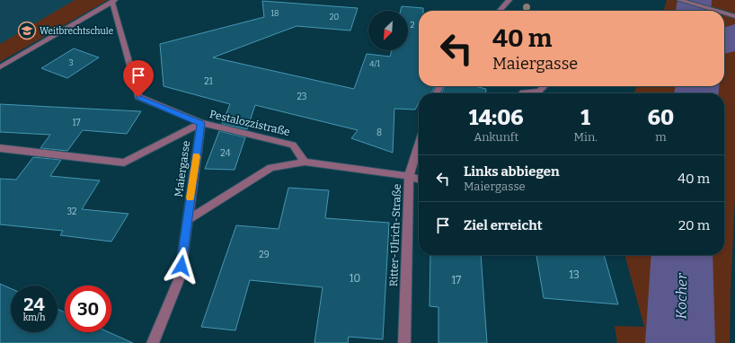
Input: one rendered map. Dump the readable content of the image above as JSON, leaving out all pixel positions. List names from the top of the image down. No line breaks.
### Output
{"streets":{"street":["Pestalozzistraße","Maiergasse","Ritter-Ulrich-Straße"]},"crossings":[["Pestalozzistraße","Maiergasse"]],"water":["Kocher"],"places":{"school or university":["Weitbrechtschule"]},"house_numbers":["18","20","2","3","4/1","21","23","17","8","24","32","29","13","10","17"],"north":"bottom left","page":{"turn":["40 m","Maiergasse"],"eta":["14:06","Ankunft","1","Min.","60","m"],"list":[{"name":"Links abbiegen","note":"Maiergasse","value":"40 m"},{"name":"Ziel erreicht","value":"20 m"}],"speed":"24 km/h","limit":"30"}}
